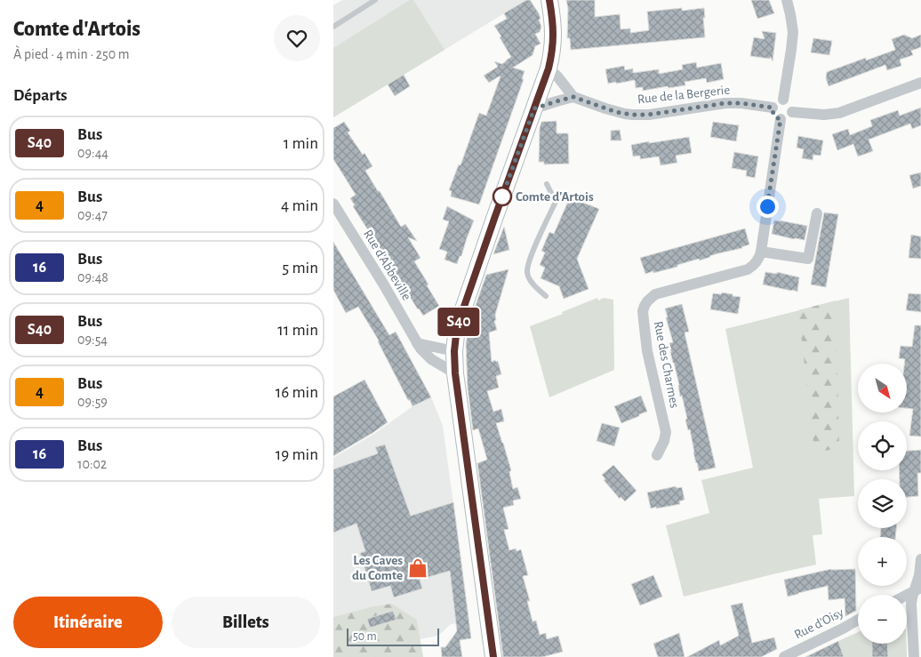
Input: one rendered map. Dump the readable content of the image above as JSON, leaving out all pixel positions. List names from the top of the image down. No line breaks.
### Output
{"streets":{"street":["Rue de la Bergerie","Rue d'Abbeville","Rue des Charmes","Rue d'Oisy"]},"crossings":[["Rue de la Bergerie","Rue des Charmes"]],"places":{"other":["Comte d'Artois"],"shop":["Les Caves du Comte"]},"lines":["bus line S40"],"scale_bar":"50 m","north":"bottom right","page":{"heading":[["Comte d'Artois","À pied · 4 min · 250 m"],"Départs"],"on_map":"S40","list":[{"mark":"S40","name":"Bus","note":"09:44","value":"1 min"},{"mark":"4","name":"Bus","note":"09:47","value":"4 min"},{"mark":"16","name":"Bus","note":"09:48","value":"5 min"},{"mark":"S40","name":"Bus","note":"09:54","value":"11 min"},{"mark":"4","name":"Bus","note":"09:59","value":"16 min"},{"mark":"16","name":"Bus","note":"10:02","value":"19 min"}],"map_buttons":["+","−"],"buttons":["Itinéraire","Billets"],"scale":"50 m"}}
